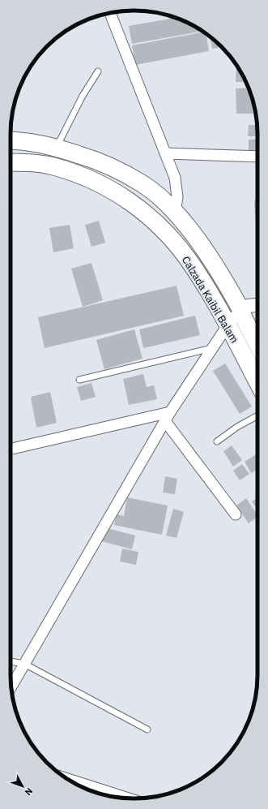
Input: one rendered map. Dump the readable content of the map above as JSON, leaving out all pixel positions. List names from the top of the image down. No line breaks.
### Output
{"streets":{"main road":["Calzada Kaibil Balam"]},"north":"bottom right"}
